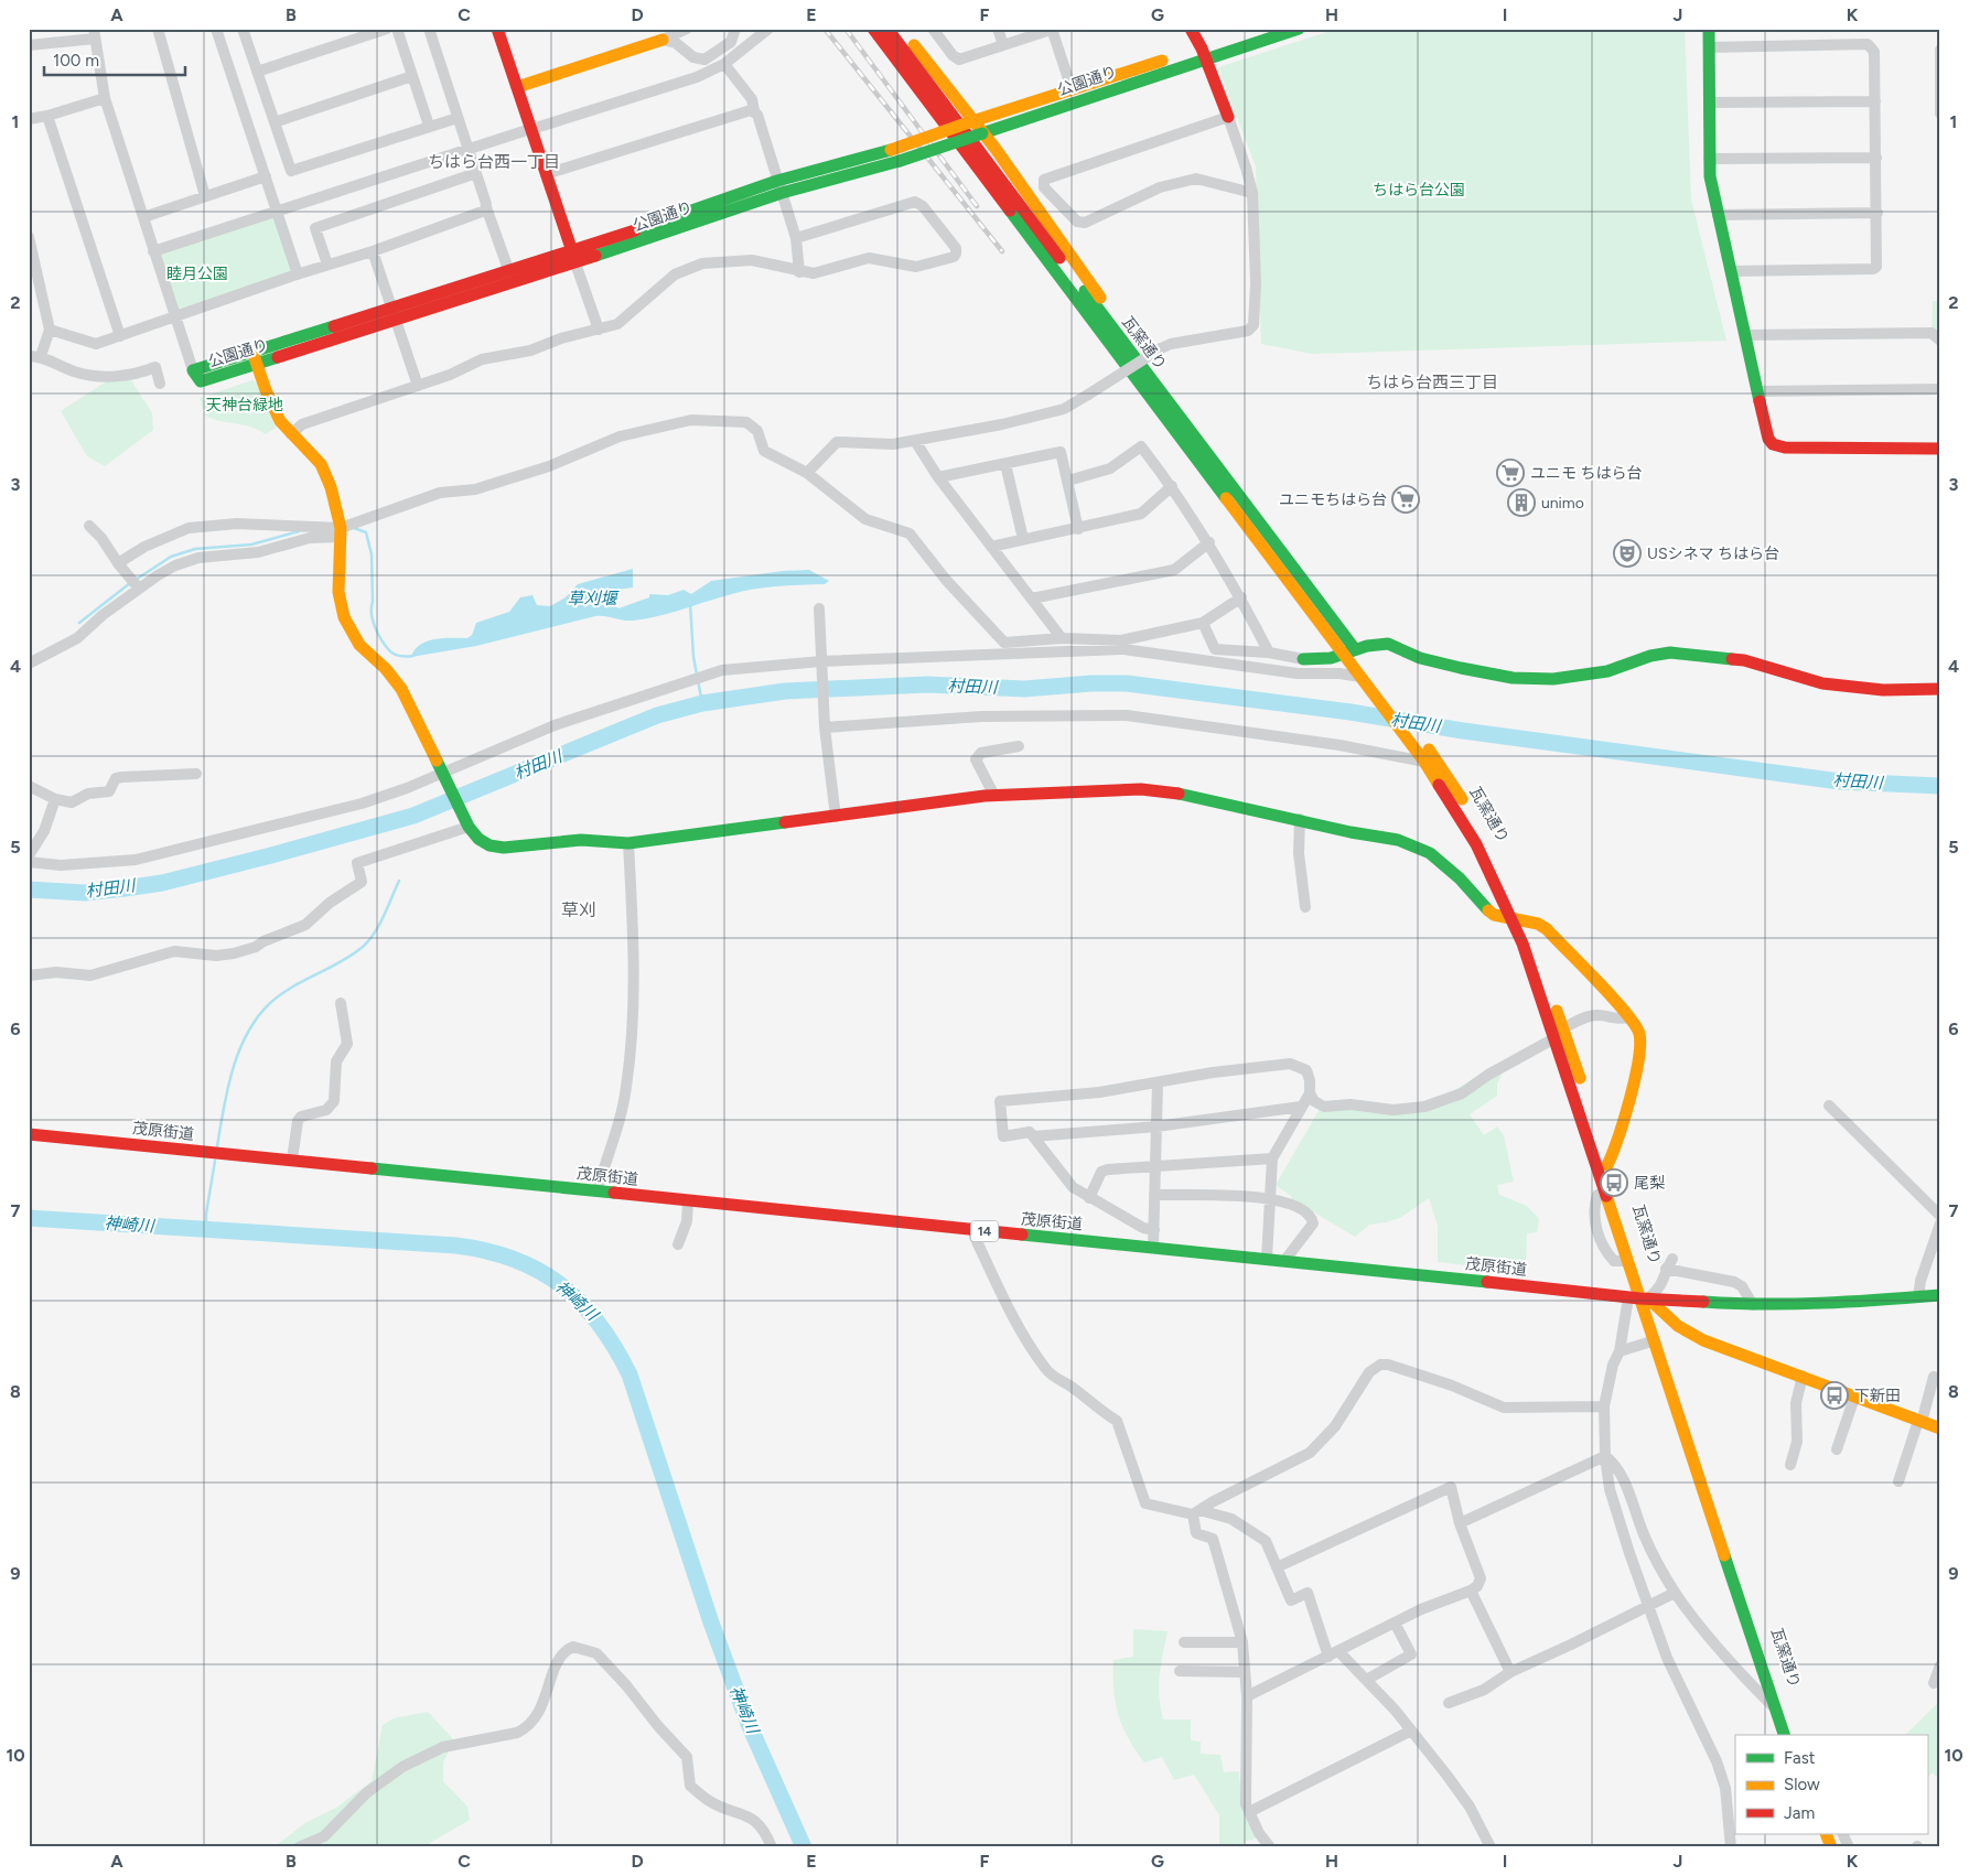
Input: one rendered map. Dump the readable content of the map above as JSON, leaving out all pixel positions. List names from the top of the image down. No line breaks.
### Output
{"streets":{"street":["公園通り","瓦窯通り","茂原街道","14"]},"crossings":[["瓦窯通り","茂原街道"]],"districts":["ちはら台西一丁目","ちはら台西三丁目","草刈"],"water":["草刈堰","村田川","神崎川"],"parks":["ちはら台公園","睦月公園","天神台緑地"],"places":{"supermarket":["ユニモ ちはら台","ユニモちはら台"],"building":["unimo"],"theatre":["USシネマ ちはら台"],"bus stop":["尾梨","下新田"]},"legend":["Fast","Slow","Jam"],"scale_bar":"100 m","grid":{"columns":["A","B","C","D","E","F","G","H","I","J","K"],"rows":["1","2","3","4","5","6","7","8","9","10"]}}
